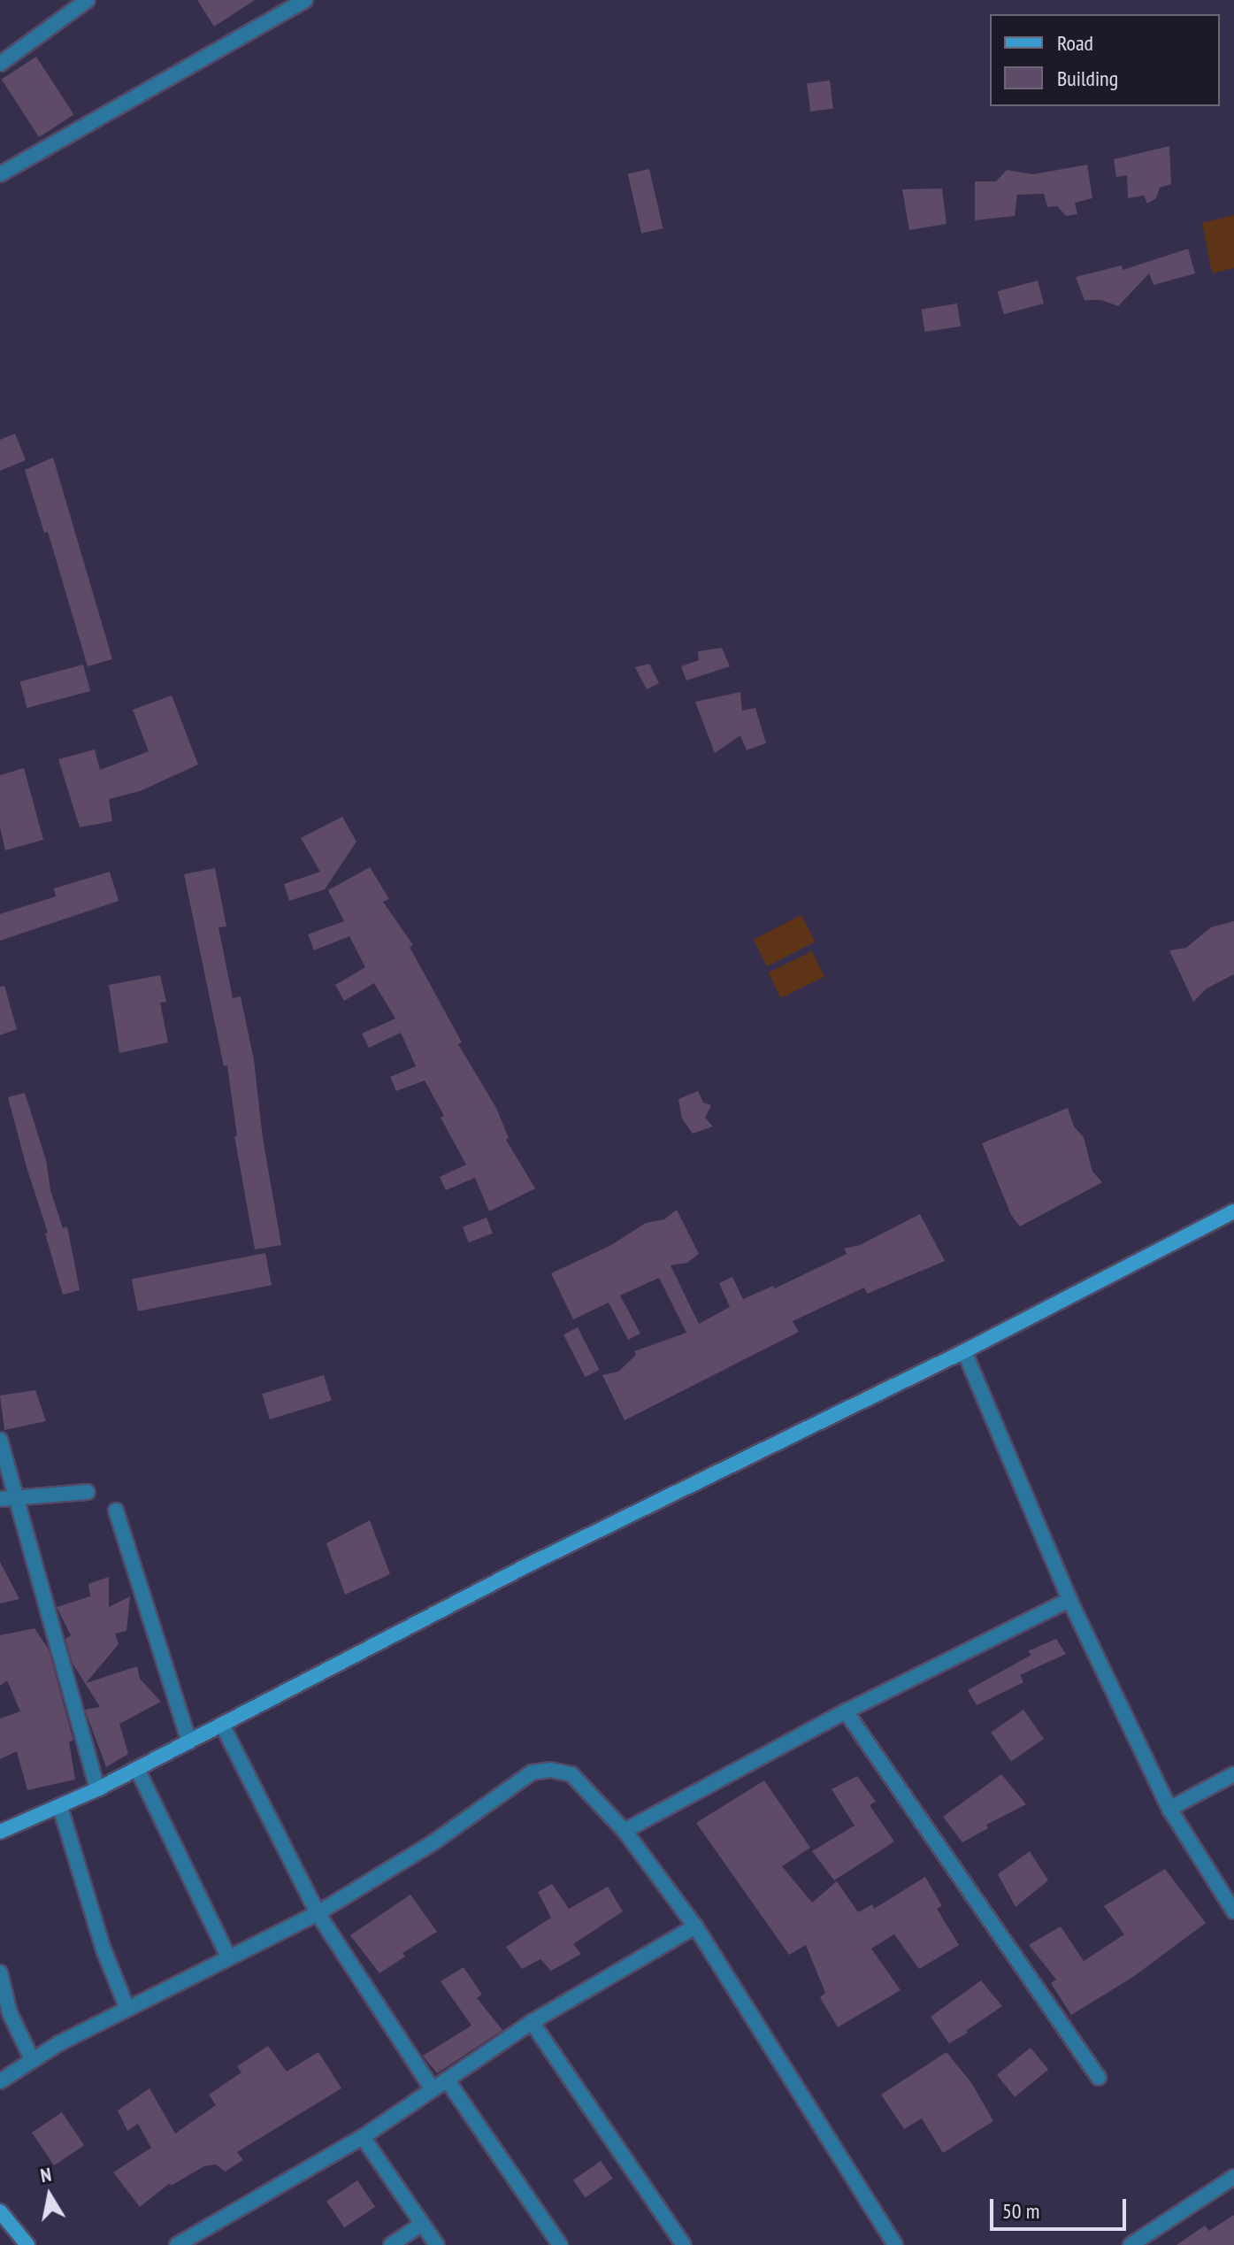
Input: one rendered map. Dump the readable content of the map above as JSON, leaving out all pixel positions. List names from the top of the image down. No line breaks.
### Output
{"legend":["Road","Building"],"scale_bar":"50 m","north":"top"}
